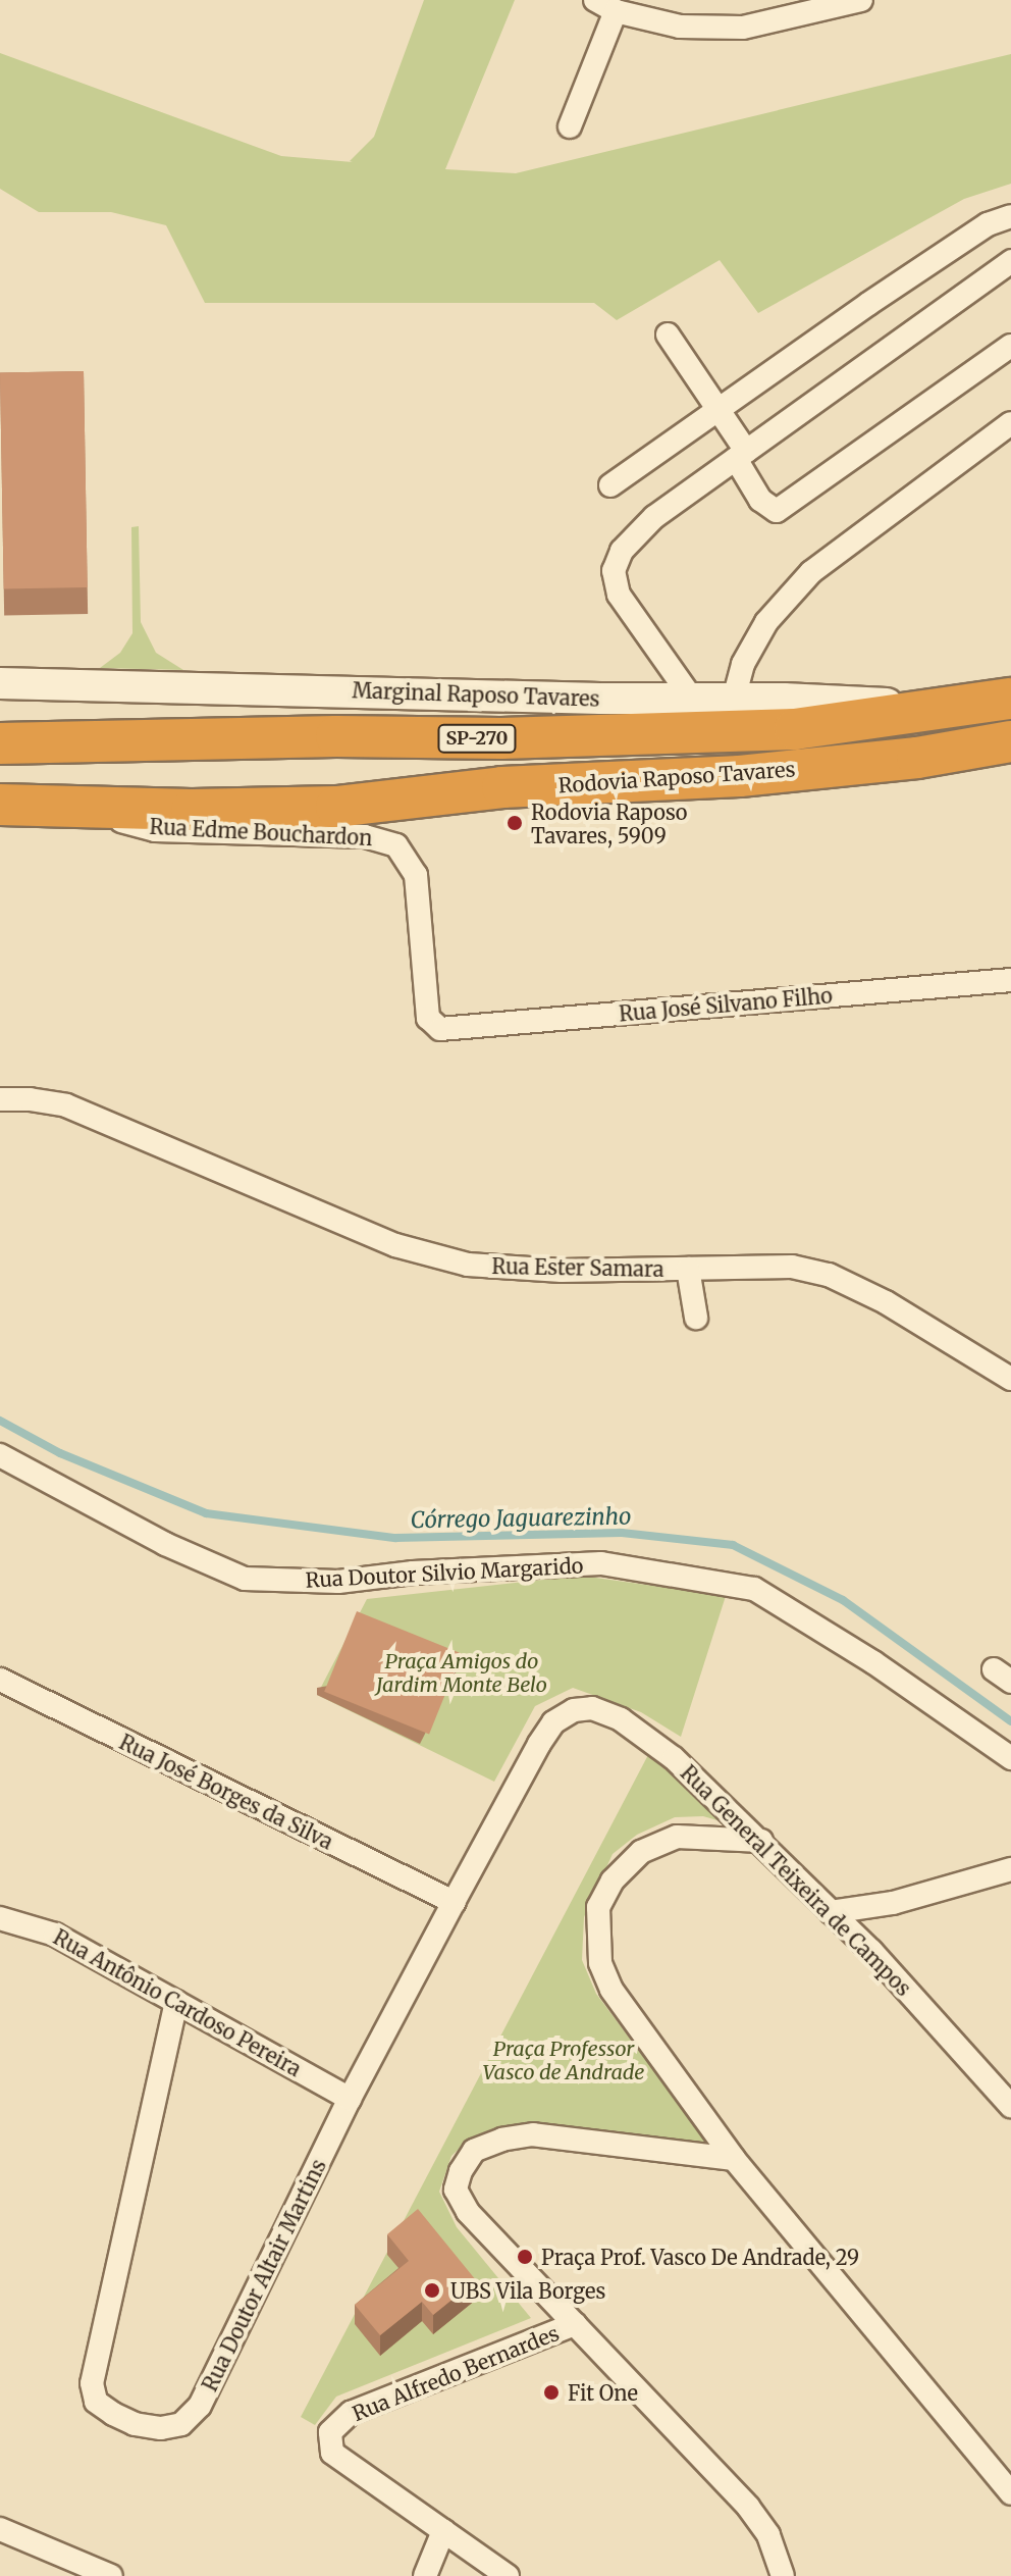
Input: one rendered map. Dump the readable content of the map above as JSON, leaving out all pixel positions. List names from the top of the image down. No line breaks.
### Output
{"streets":{"highway":["SP-270","Rodovia Raposo Tavares"],"main road":["Marginal Raposo Tavares"],"street":["Rua Edme Bouchardon","Rua José Silvano Filho","Rua Ester Samara","Rua Doutor Silvio Margarido","Rua José Borges da Silva","Rua General Teixeira de Campos","Rua Antônio Cardoso Pereira","Rua Doutor Altair Martins","Rua Alfredo Bernardes"]},"crossings":[["Marginal Raposo Tavares","Rodovia Raposo Tavares"],["Rodovia Raposo Tavares","Rua Edme Bouchardon"],["Rua Edme Bouchardon","Rua José Silvano Filho"],["Rua José Borges da Silva","Rua Doutor Altair Martins"],["Rua General Teixeira de Campos","Rua Doutor Altair Martins"],["Rua Antônio Cardoso Pereira","Rua Doutor Altair Martins"]],"water":["Córrego Jaguarezinho"],"parks":["Praça Amigos do Jardim Monte Belo","Praça Professor Vasco de Andrade"],"places":["Rodovia Raposo Tavares, 5909","Praça Prof. Vasco De Andrade, 29","UBS Vila Borges","Fit One"]}
